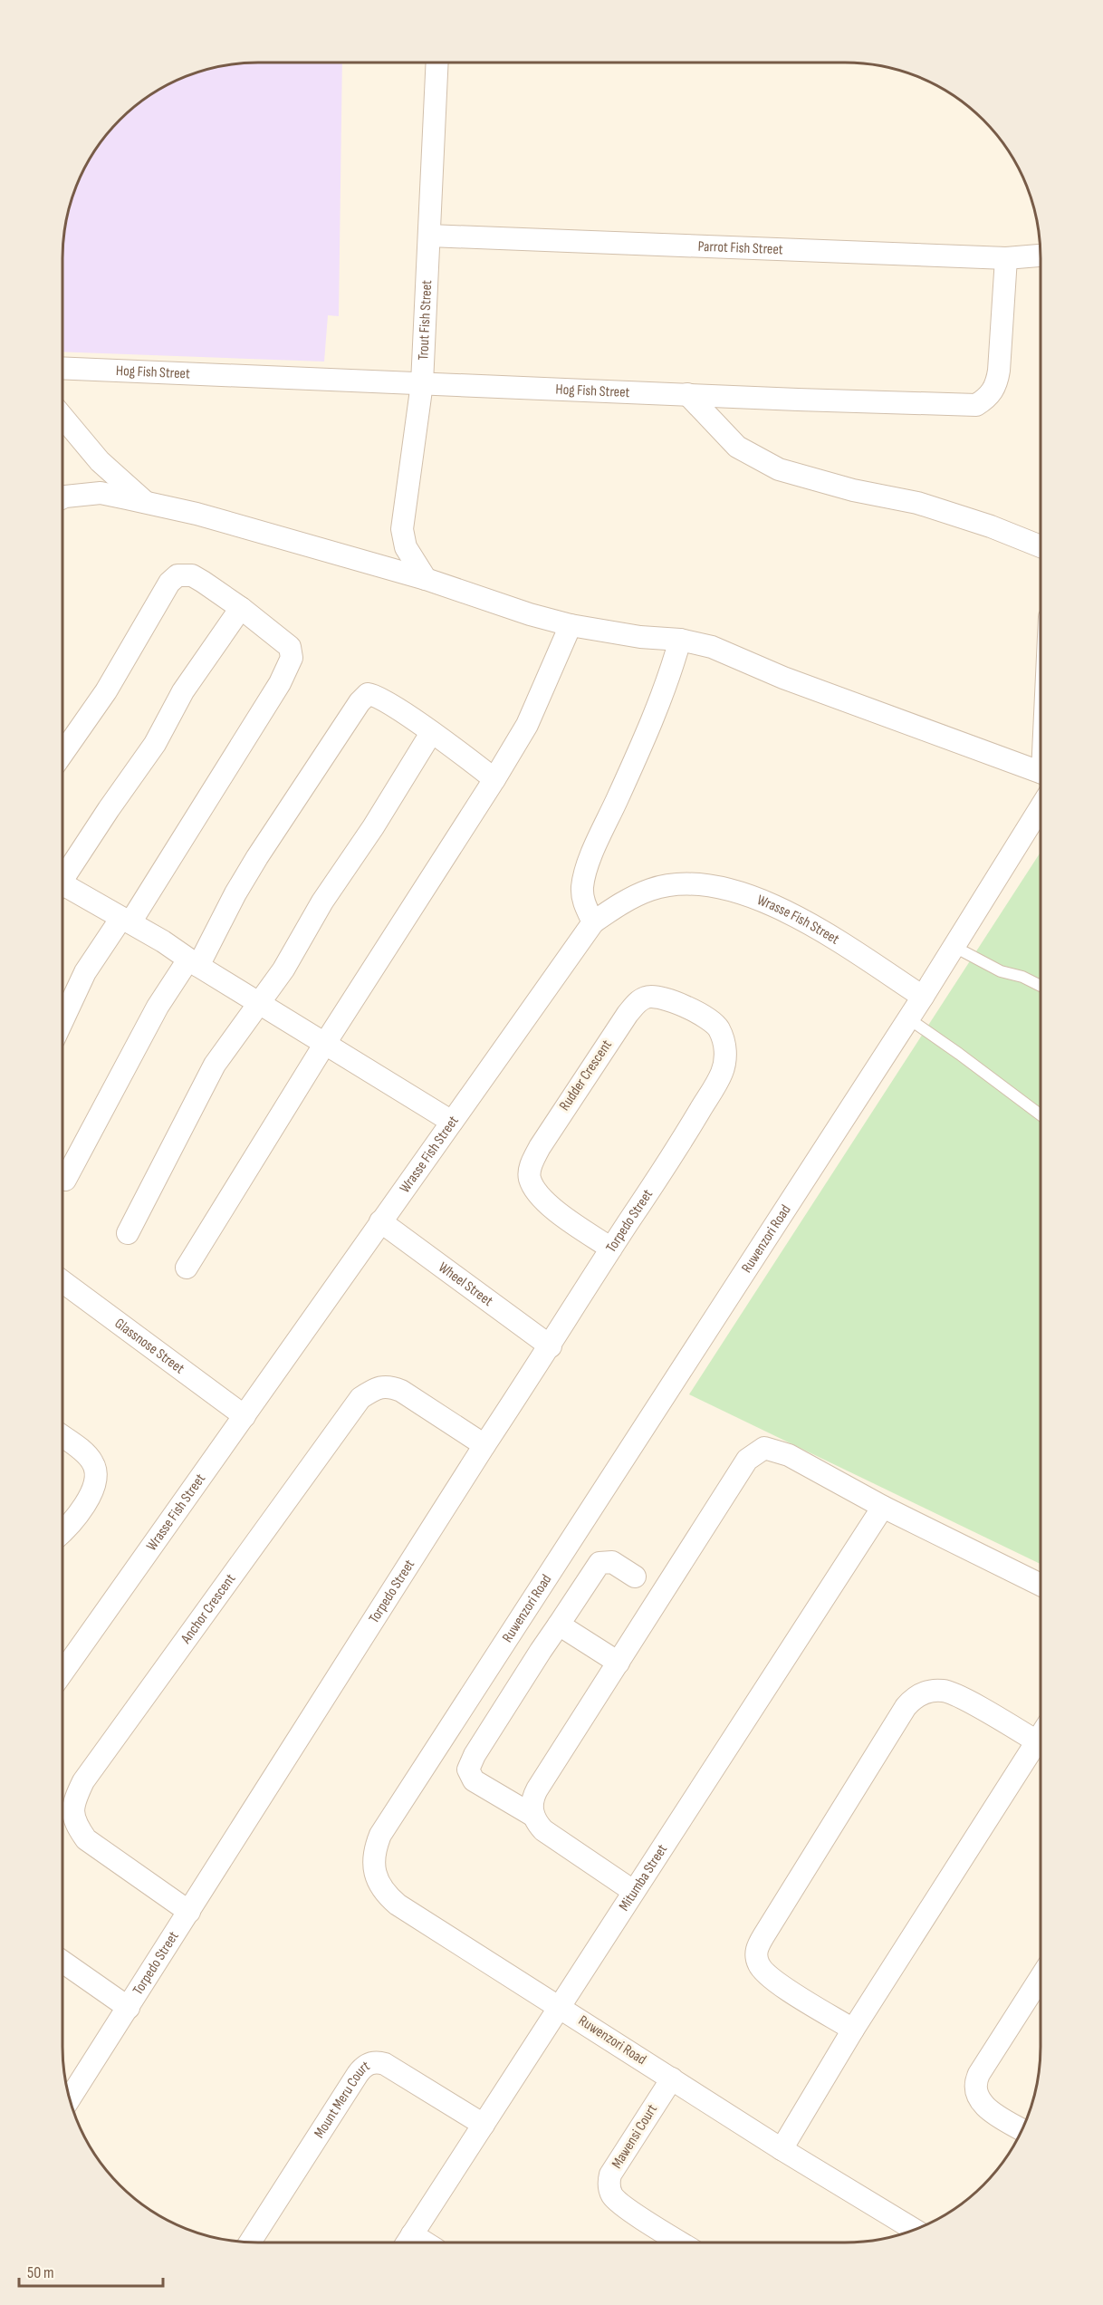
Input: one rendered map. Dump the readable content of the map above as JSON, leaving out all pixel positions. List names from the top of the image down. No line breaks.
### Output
{"streets":{"street":["Parrot Fish Street","Trout Fish Street","Hog Fish Street","Wrasse Fish Street","Rudder Crescent","Torpedo Street","Ruwenzori Road","Wheel Street","Glassnose Street","Anchor Crescent","Mitumba Street","Mount Meru Court","Mawensi Court"]},"crossings":[["Parrot Fish Street","Trout Fish Street"],["Parrot Fish Street","Hog Fish Street"],["Trout Fish Street","Hog Fish Street"],["Wrasse Fish Street","Ruwenzori Road"],["Wrasse Fish Street","Wheel Street"],["Wrasse Fish Street","Glassnose Street"],["Rudder Crescent","Torpedo Street"],["Torpedo Street","Wheel Street"],["Torpedo Street","Anchor Crescent"],["Ruwenzori Road","Mitumba Street"],["Ruwenzori Road","Mawensi Court"],["Mitumba Street","Mount Meru Court"]],"scale_bar":"50 m"}
